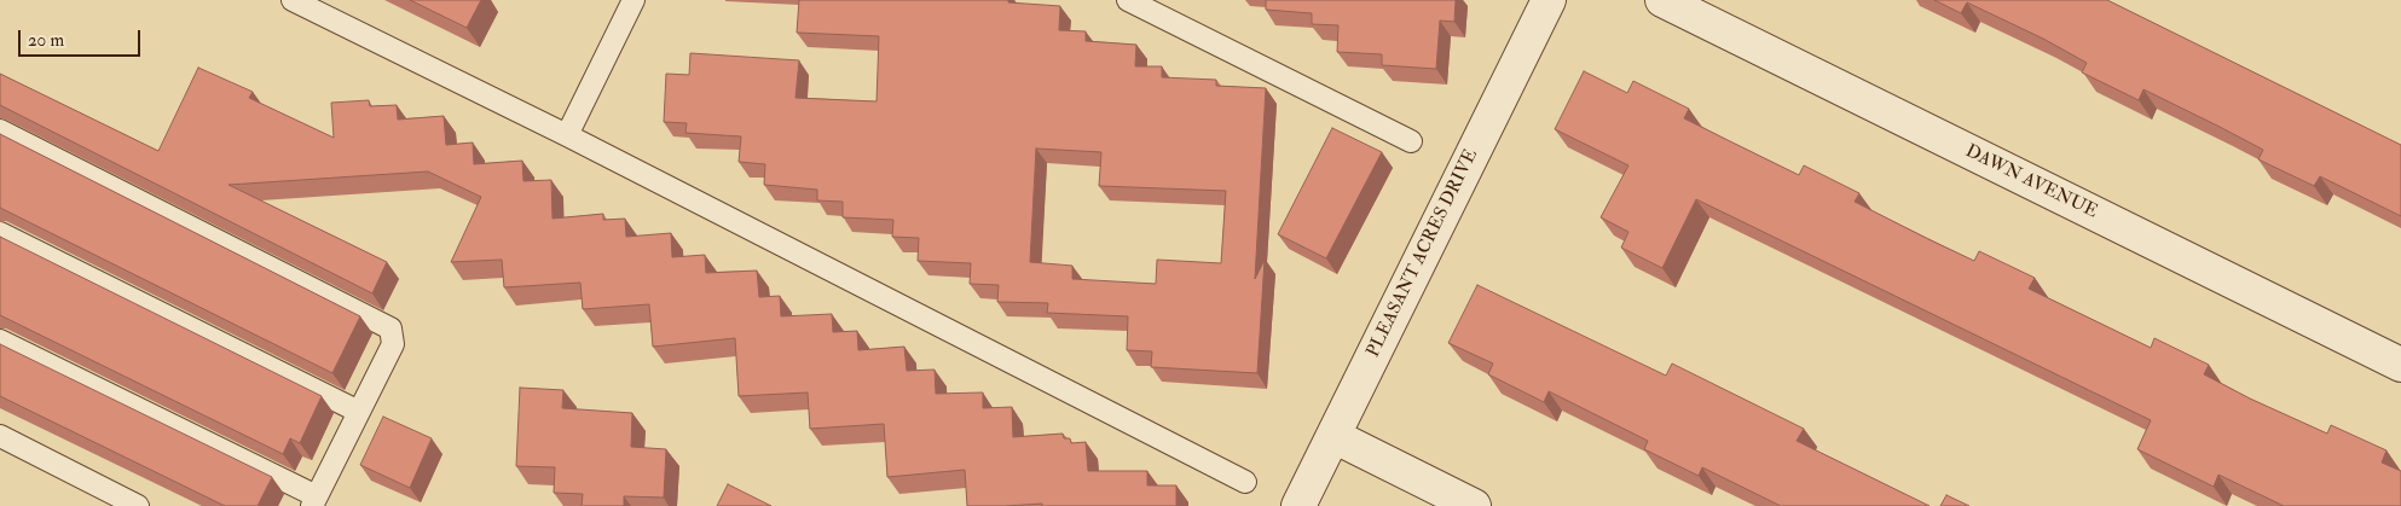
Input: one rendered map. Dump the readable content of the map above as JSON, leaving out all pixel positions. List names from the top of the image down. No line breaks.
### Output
{"streets":{"street":["DAWN AVENUE","PLEASANT ACRES DRIVE"]},"scale_bar":"20 m"}
